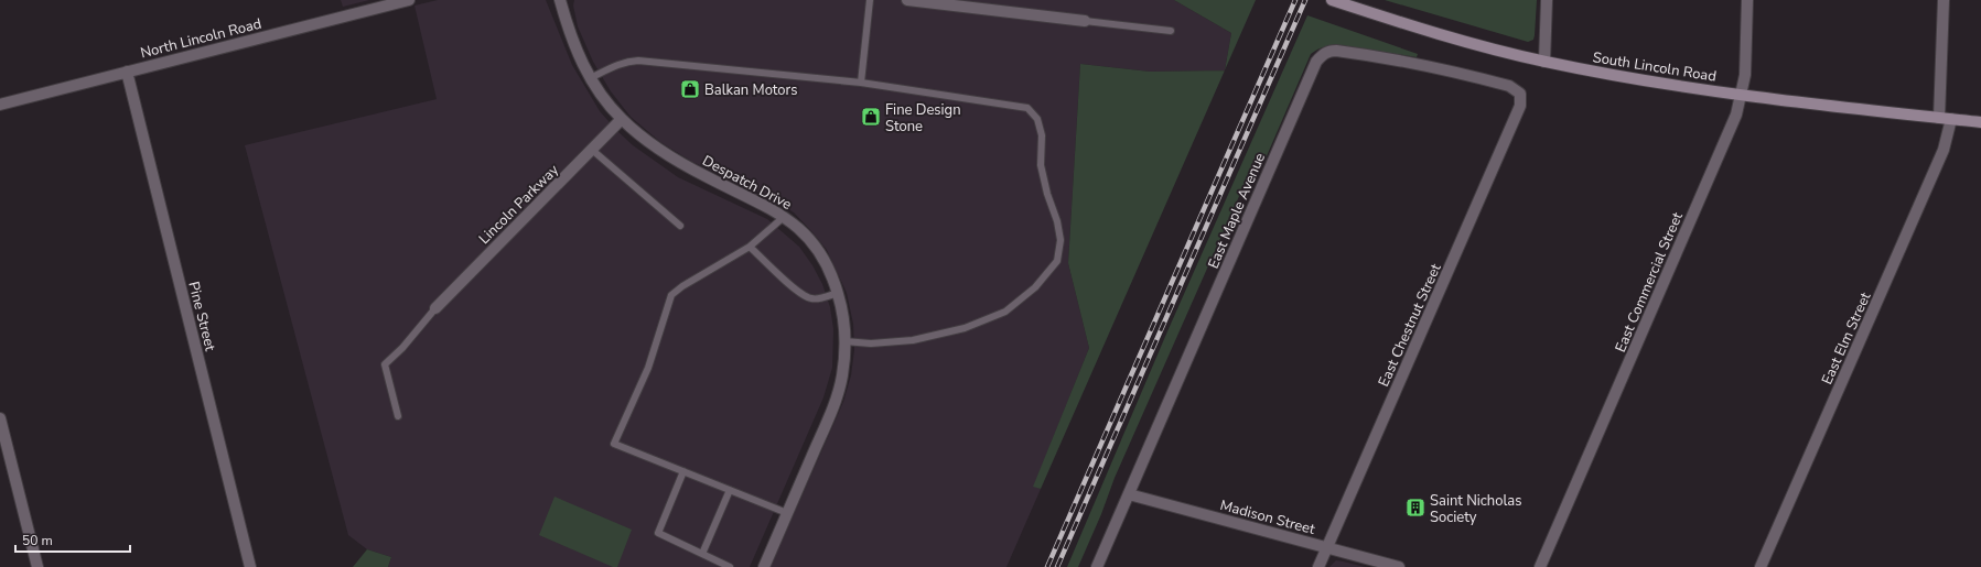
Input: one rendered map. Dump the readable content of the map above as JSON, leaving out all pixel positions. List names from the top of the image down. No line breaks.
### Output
{"streets":{"street":["North Lincoln Road","South Lincoln Road","Despatch Drive","Lincoln Parkway","East Maple Avenue","East Commercial Street","Pine Street","East Chestnut Street","East Elm Street","Madison Street"]},"crossings":[["North Lincoln Road","Pine Street"],["South Lincoln Road","East Commercial Street"],["South Lincoln Road","East Elm Street"],["Despatch Drive","Lincoln Parkway"],["East Maple Avenue","East Chestnut Street"],["East Maple Avenue","Madison Street"],["East Chestnut Street","Madison Street"]],"places":{"shop":["Balkan Motors","Fine Design Stone"],"building":["Saint Nicholas Society"]},"scale_bar":"50 m"}
